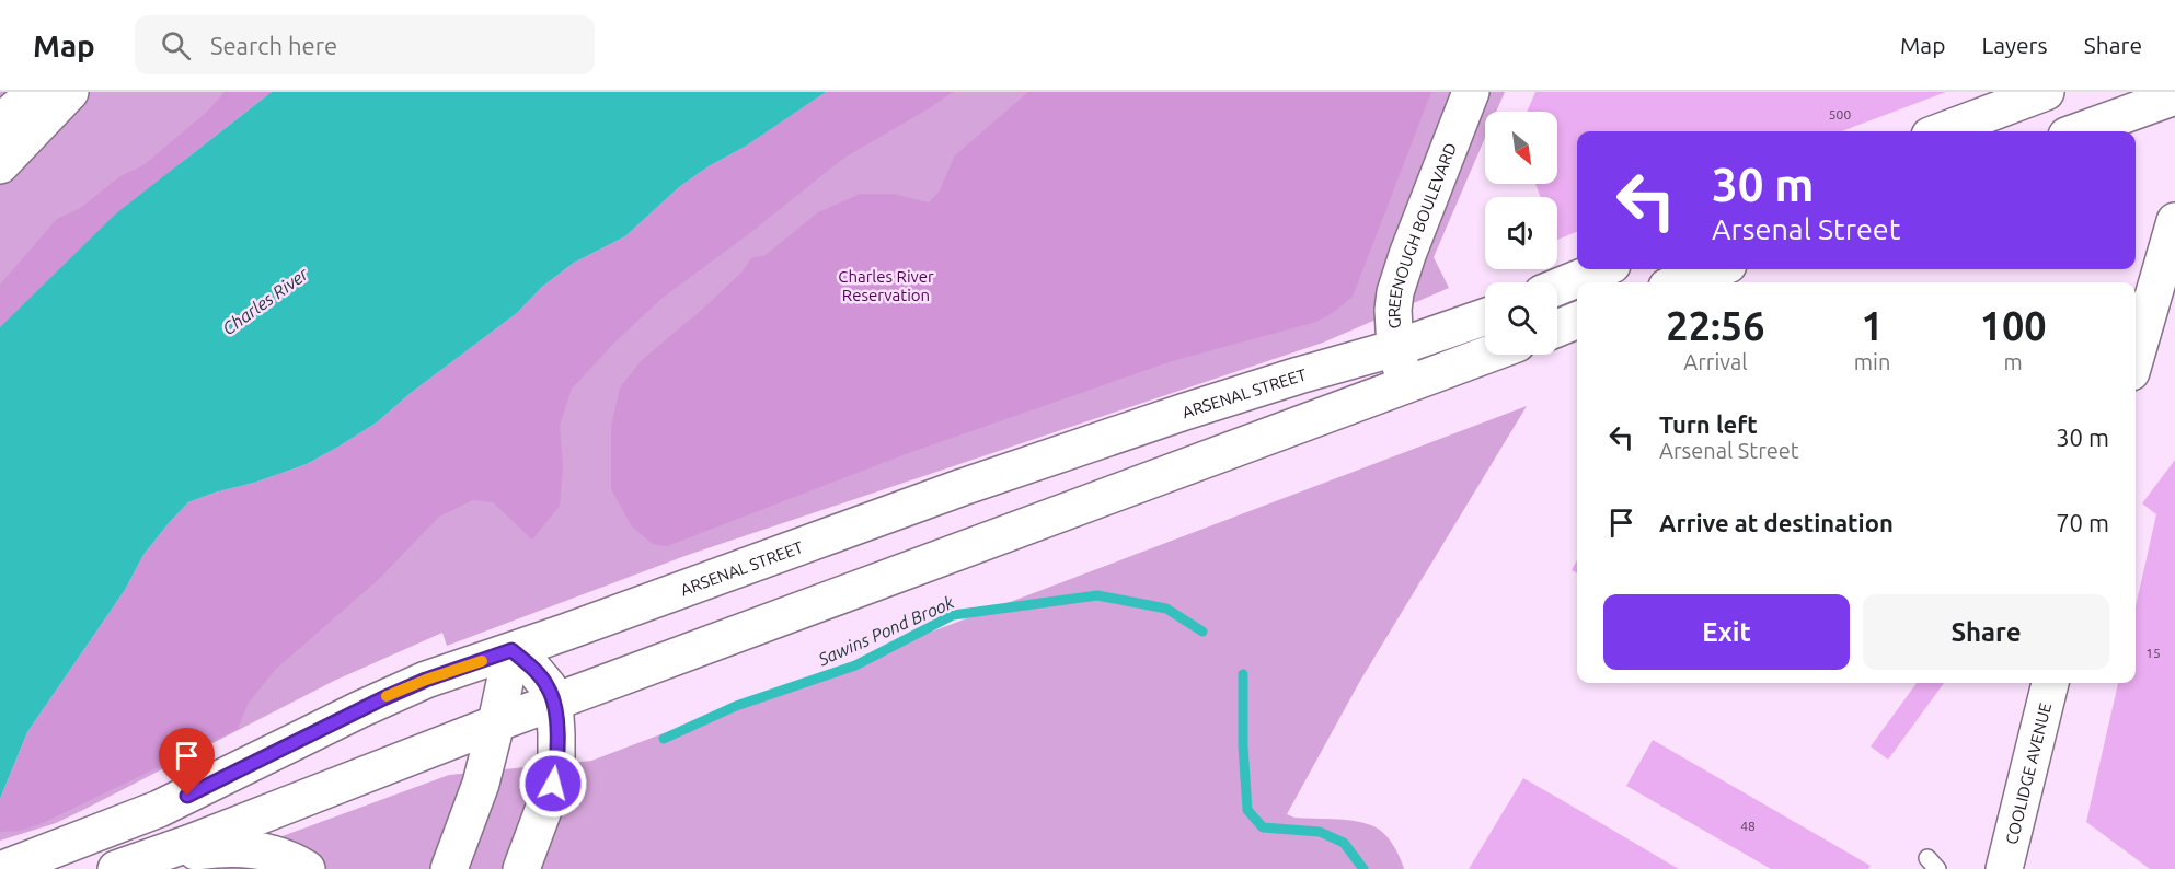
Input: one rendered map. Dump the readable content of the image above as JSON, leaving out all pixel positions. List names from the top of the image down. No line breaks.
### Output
{"streets":{"main road":["GREENOUGH BOULEVARD","ARSENAL STREET","COOLIDGE AVENUE"]},"crossings":[["GREENOUGH BOULEVARD","ARSENAL STREET"]],"water":["Charles River","Sawins Pond Brook"],"parks":["Charles River Reservation"],"house_numbers":["500","15","48"],"north":"bottom right","page":{"header":"Map","search":"Search here","nav":["Map","Layers","Share"],"turn":["30 m","Arsenal Street"],"eta":["22:56","Arrival","1","min","100","m"],"list":[{"name":"Turn left","note":"Arsenal Street","value":"30 m"},{"name":"Arrive at destination","value":"70 m"}],"buttons":["Exit","Share"]}}
